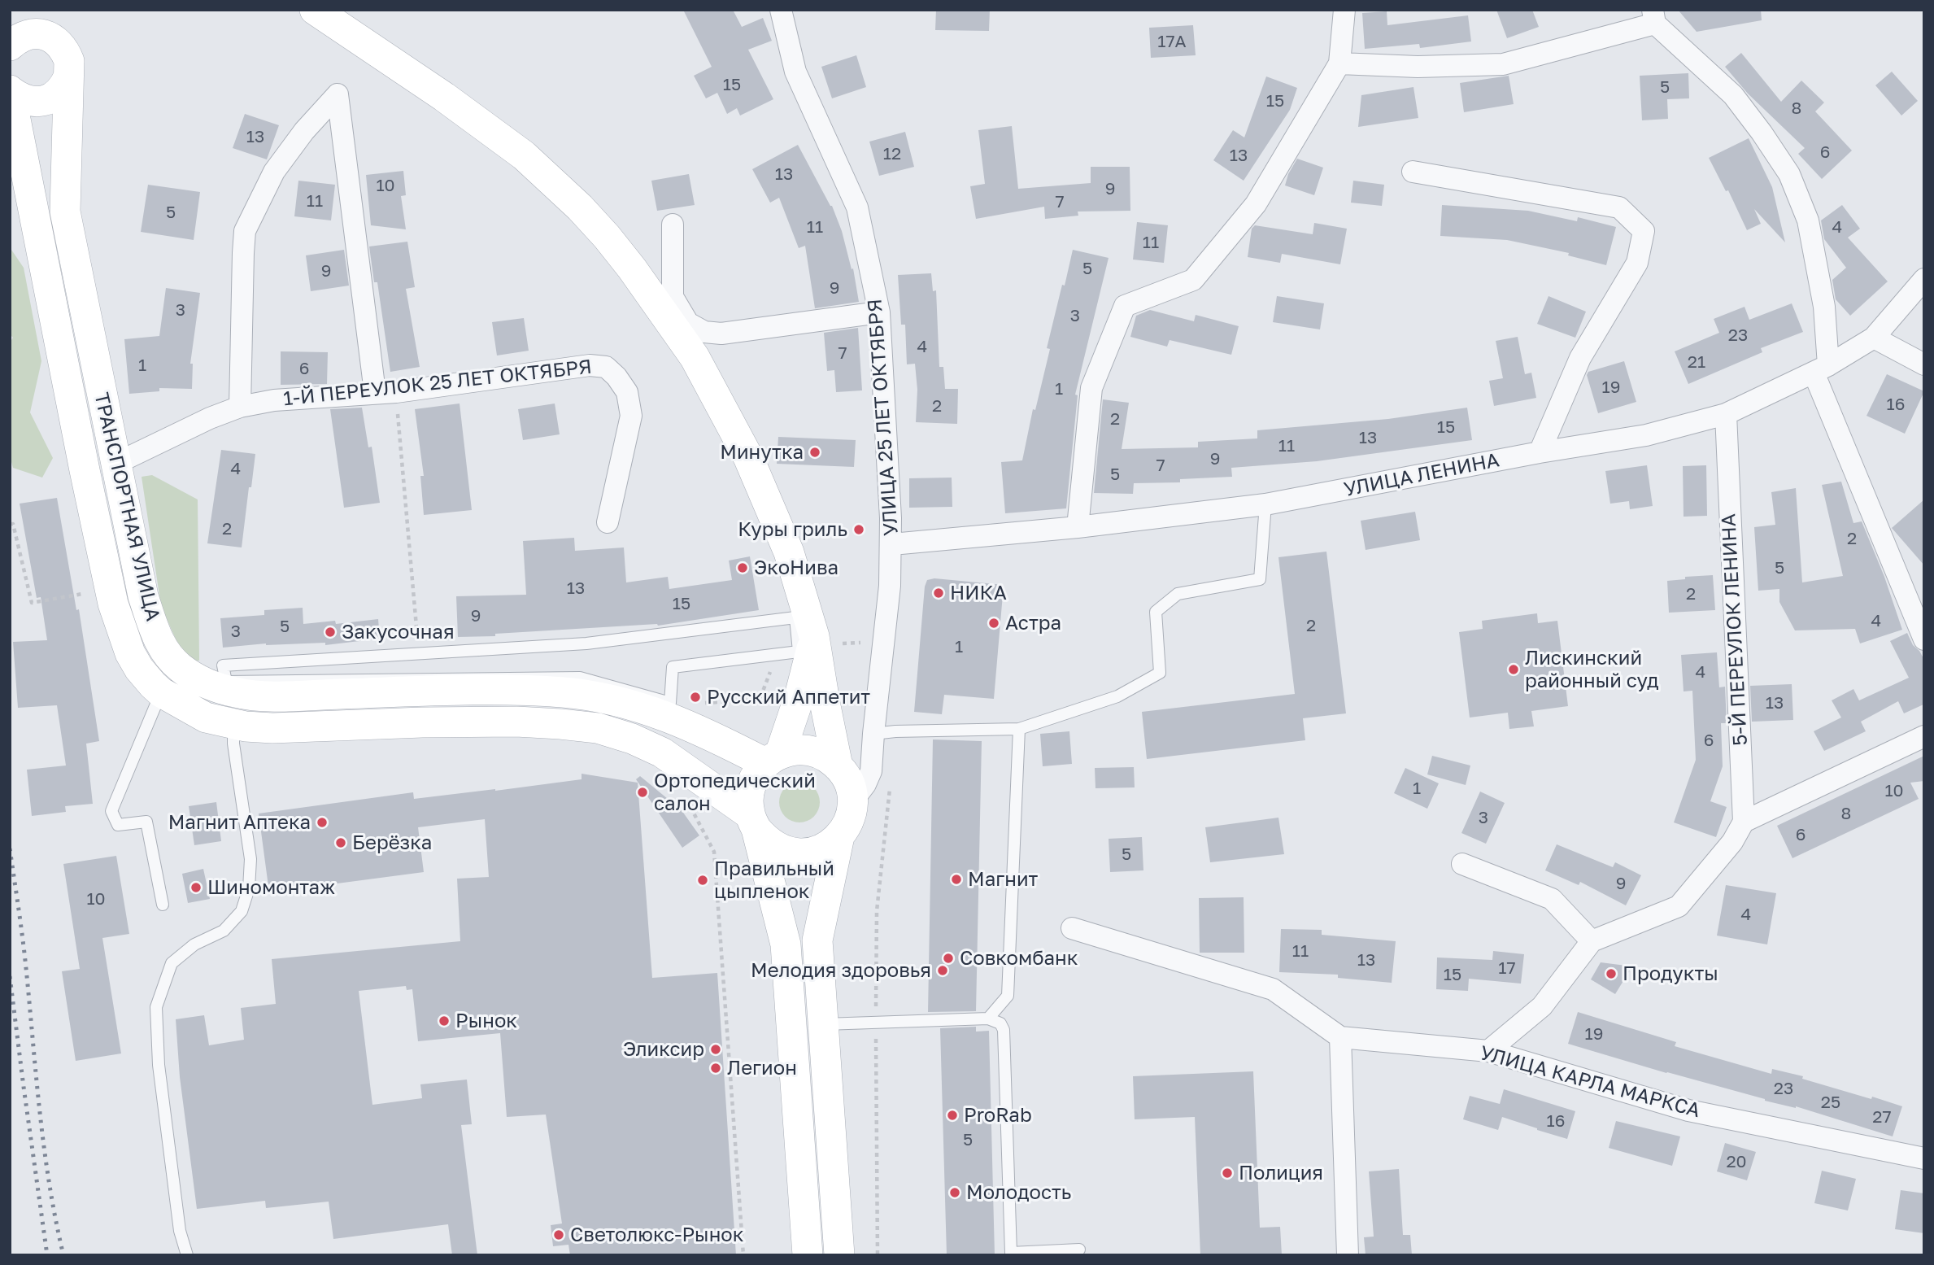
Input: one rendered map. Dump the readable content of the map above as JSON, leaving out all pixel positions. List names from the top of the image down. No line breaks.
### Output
{"streets":{"street":["1-Й ПЕРЕУЛОК 25 ЛЕТ ОКТЯБРЯ","УЛИЦА 25 ЛЕТ ОКТЯБРЯ","УЛИЦА ЛЕНИНА","ТРАНСПОРТНАЯ УЛИЦА","5-Й ПЕРЕУЛОК ЛЕНИНА","УЛИЦА КАРЛА МАРКСА"]},"crossings":[["1-Й ПЕРЕУЛОК 25 ЛЕТ ОКТЯБРЯ","ТРАНСПОРТНАЯ УЛИЦА"],["УЛИЦА 25 ЛЕТ ОКТЯБРЯ","УЛИЦА ЛЕНИНА"],["УЛИЦА 25 ЛЕТ ОКТЯБРЯ","ТРАНСПОРТНАЯ УЛИЦА"],["УЛИЦА ЛЕНИНА","5-Й ПЕРЕУЛОК ЛЕНИНА"]],"places":["Минутка","Куры гриль","ЭкоНива","НИКА","Астра","Закусочная","Лискинский районный суд","Русский Аппетит","Ортопедический салон","Магнит Аптека","Берёзка","Магнит","Правильный цыпленок","Шиномонтаж","Совкомбанк","Мелодия здоровья","Продукты","Рынок","Эликсир","Легион","ProRab","Полиция","Молодость","Светолюкс-Рынок"],"house_numbers":["17А","15","5","15","8","13","6","12","13","13","10","9","11","7","5","11","4","11","5","9","9","3","3","23","4","7","21","1","6","19","1","16","2","2","15","13","11","9","7","4","5","2","2","5","13","2","15","9","4","2","5","3","1","4","13","6","1","10","8","3","6","5","9","10","4","11","13","17","15","19","23","25","27","16","5","20"]}
